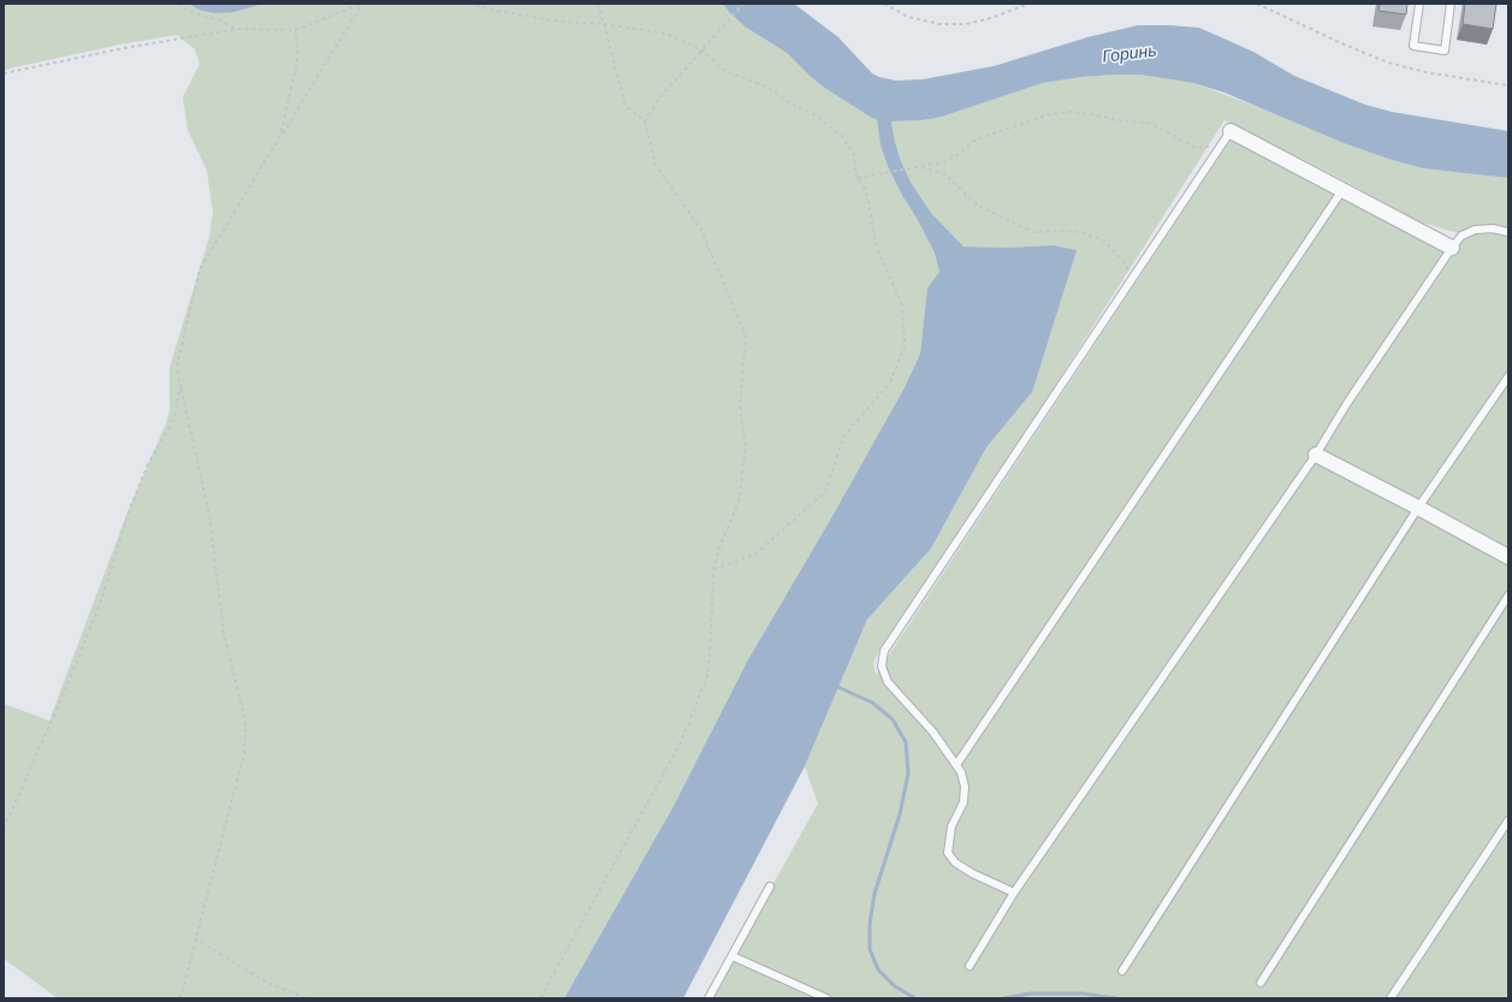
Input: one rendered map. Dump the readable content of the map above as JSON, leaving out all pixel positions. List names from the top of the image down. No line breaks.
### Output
{"water":["Горинь"]}
